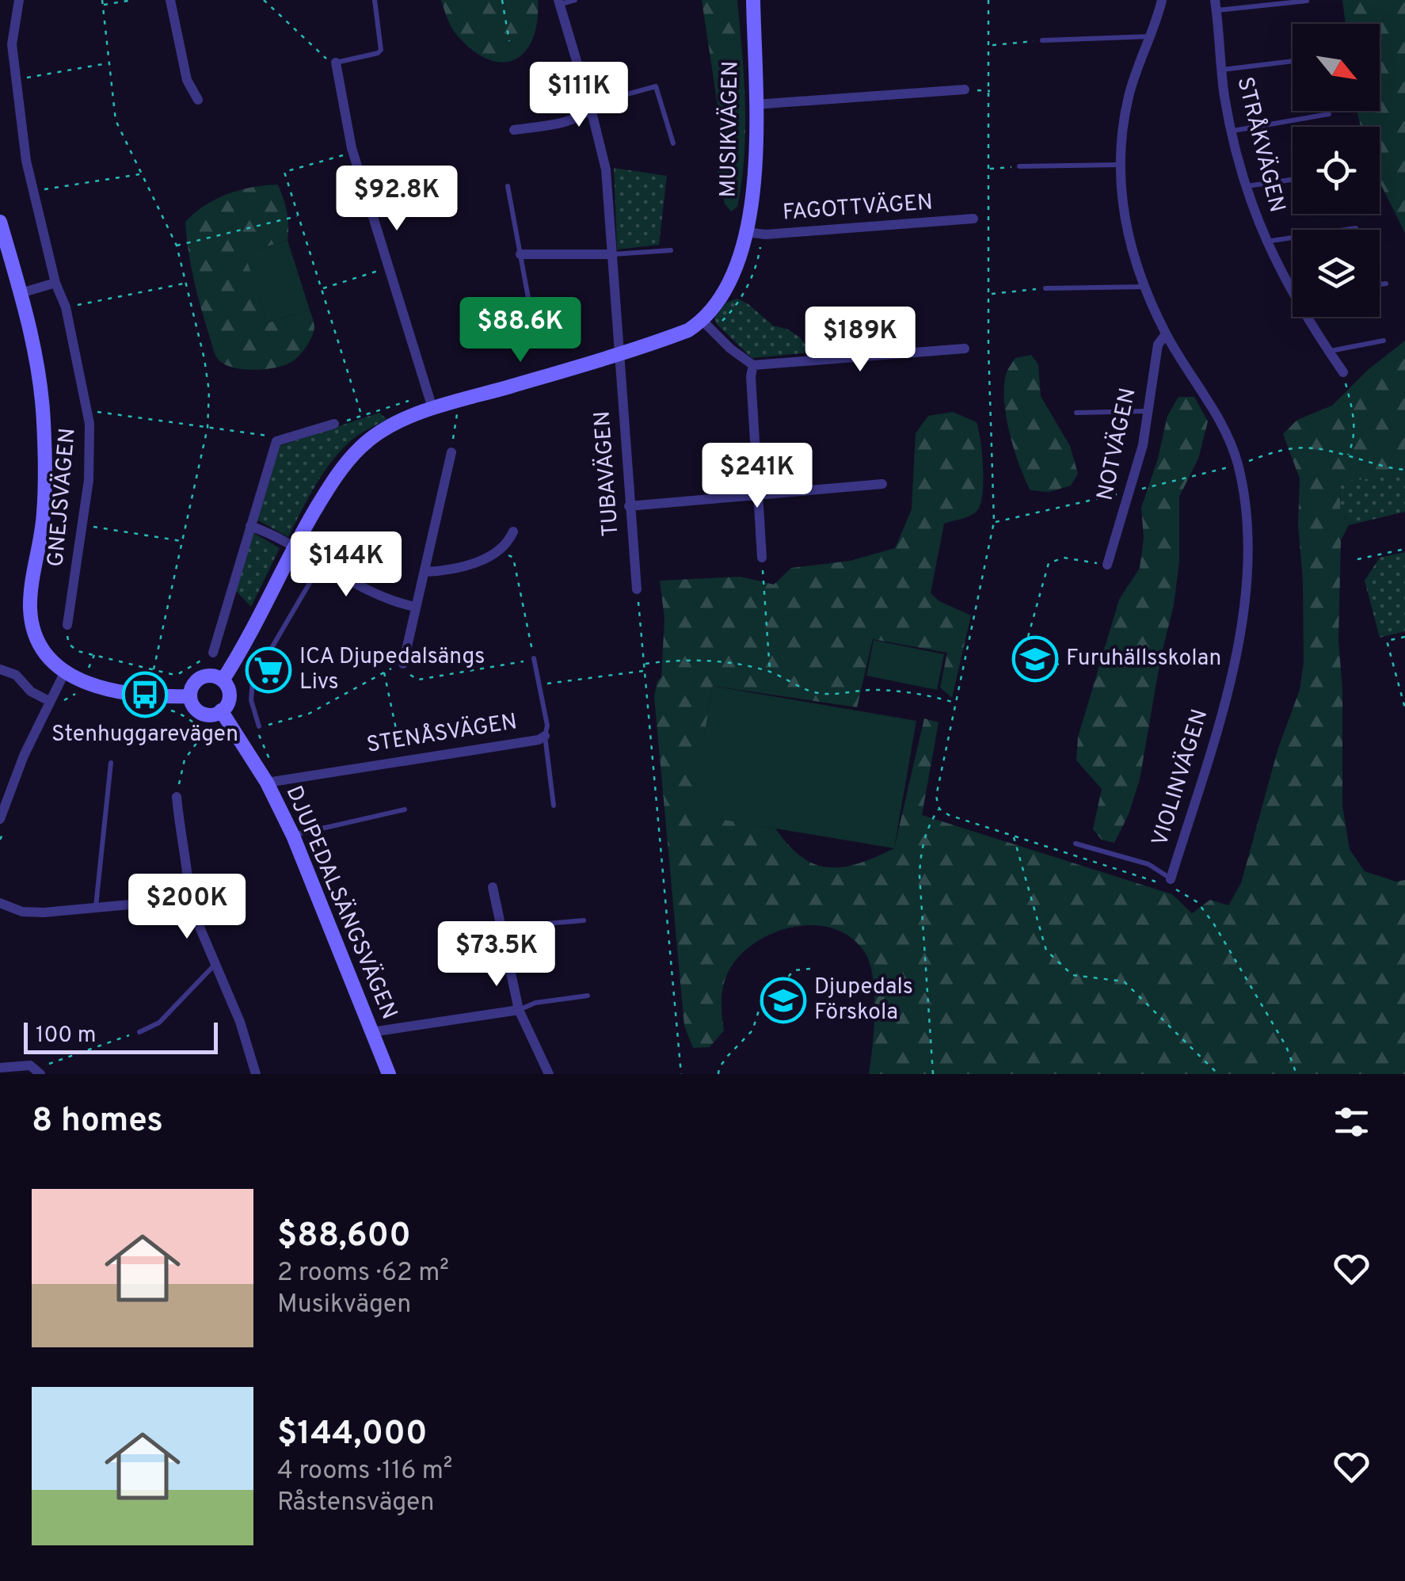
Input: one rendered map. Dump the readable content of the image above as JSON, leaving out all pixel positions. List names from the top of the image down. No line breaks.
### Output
{"streets":{"street":["MUSIKVÄGEN","STRÅKVÄGEN","FAGOTTVÄGEN","NOTVÄGEN","TUBAVÄGEN","GNEJSVÄGEN","STENÅSVÄGEN","VIOLINVÄGEN","DJUPEDALSÄNGSVÄGEN"]},"crossings":[["MUSIKVÄGEN","FAGOTTVÄGEN"],["NOTVÄGEN","VIOLINVÄGEN"],["STENÅSVÄGEN","DJUPEDALSÄNGSVÄGEN"]],"places":{"school or university":["Furuhällsskolan","Djupedals Förskola"],"supermarket":["ICA Djupedalsängs Livs"],"bus stop":["Stenhuggarevägen"]},"scale_bar":"100 m","north":"bottom right","page":{"price":["$111K","$92.8K","$88.6K","$189K","$241K","$144K","$200K","$73.5K"],"scale":"100 m","heading":"8 homes","list":[{"name":"$88,600","note":"2 rooms · 62 m² · Musikvägen"},{"name":"$144,000","note":"4 rooms · 116 m² · Råstensvägen"}]}}
